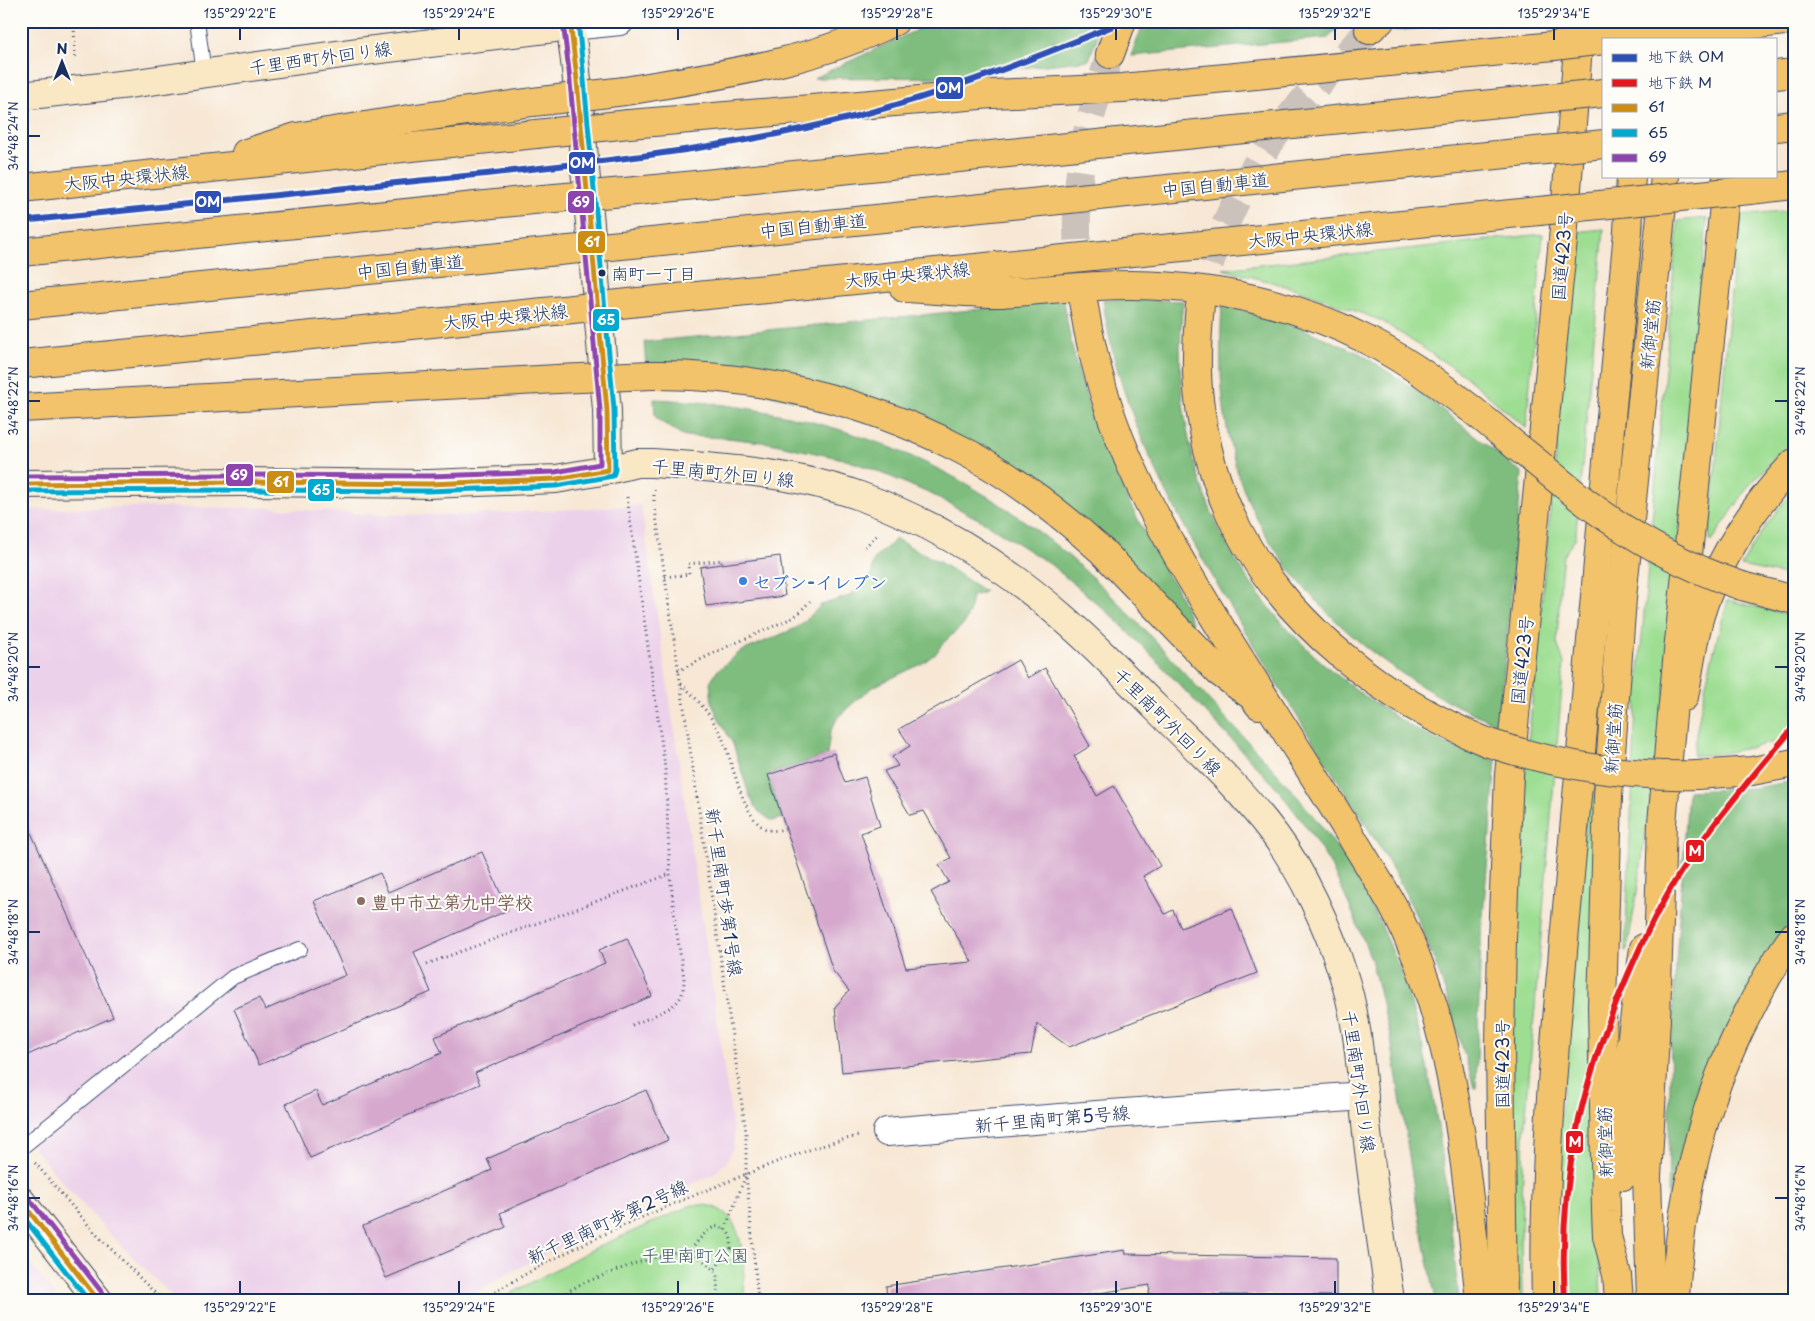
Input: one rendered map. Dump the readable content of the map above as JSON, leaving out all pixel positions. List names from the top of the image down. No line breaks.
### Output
{"streets":{"main road":["大阪中央環状線","中国自動車道","国道423号","新御堂筋"],"street":["千里西町外回り線","千里南町外回り線","新千里南町第5号線"],"path":["新千里南町歩第1号線","新千里南町歩第2号線"]},"crossings":[["千里南町外回り線","新千里南町第5号線"],["新千里南町歩第1号線","新千里南町歩第2号線"]],"parks":["千里南町公園"],"places":["南町一丁目","セブン-イレブン","豊中市立第九中学校"],"lines":["metro line OM","transit line 61","transit line 65","transit line 69","metro line M"],"legend":["地下鉄 OM","地下鉄 M","61","65","69"],"north":"top","coordinates":["135°29'22\"E","135°29'24\"E","135°29'26\"E","135°29'28\"E","135°29'30\"E","135°29'32\"E","135°29'34\"E","34°48'24\"N","34°48'22\"N","34°48'20\"N","34°48'18\"N","34°48'16\"N"]}
